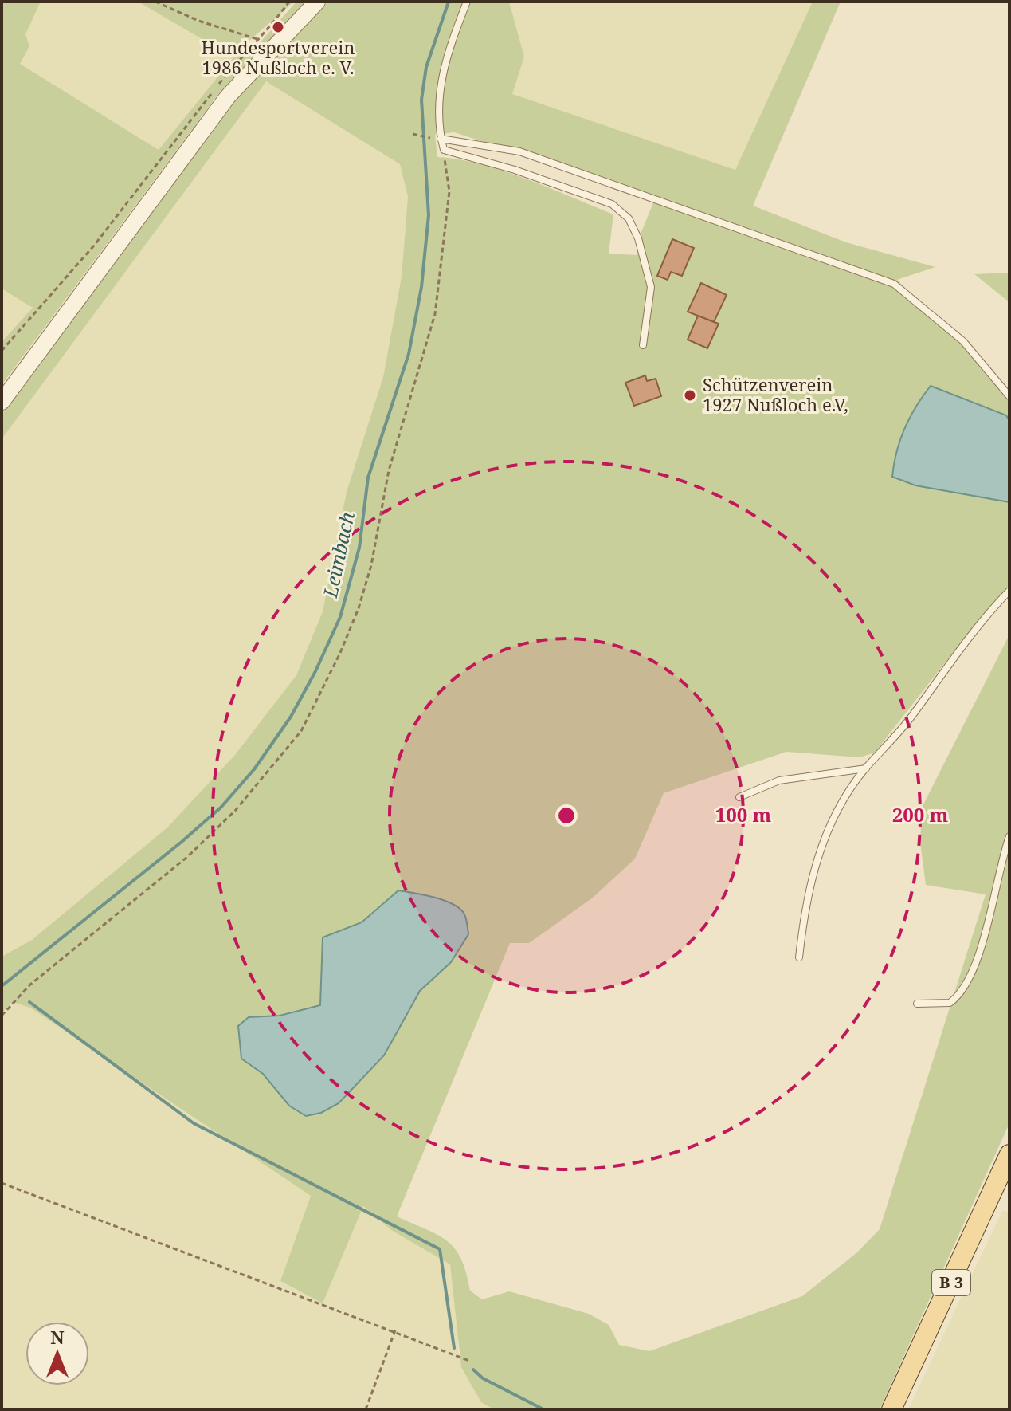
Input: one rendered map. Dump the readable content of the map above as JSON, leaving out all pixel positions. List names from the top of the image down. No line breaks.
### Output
{"streets":{"main road":["B 3"]},"water":["Leimbach"],"places":["Hundesportverein 1986 Nußloch e. V.","Schützenverein 1927 Nußloch e.V,"],"north":"top","rings":["100 m","200 m"]}
